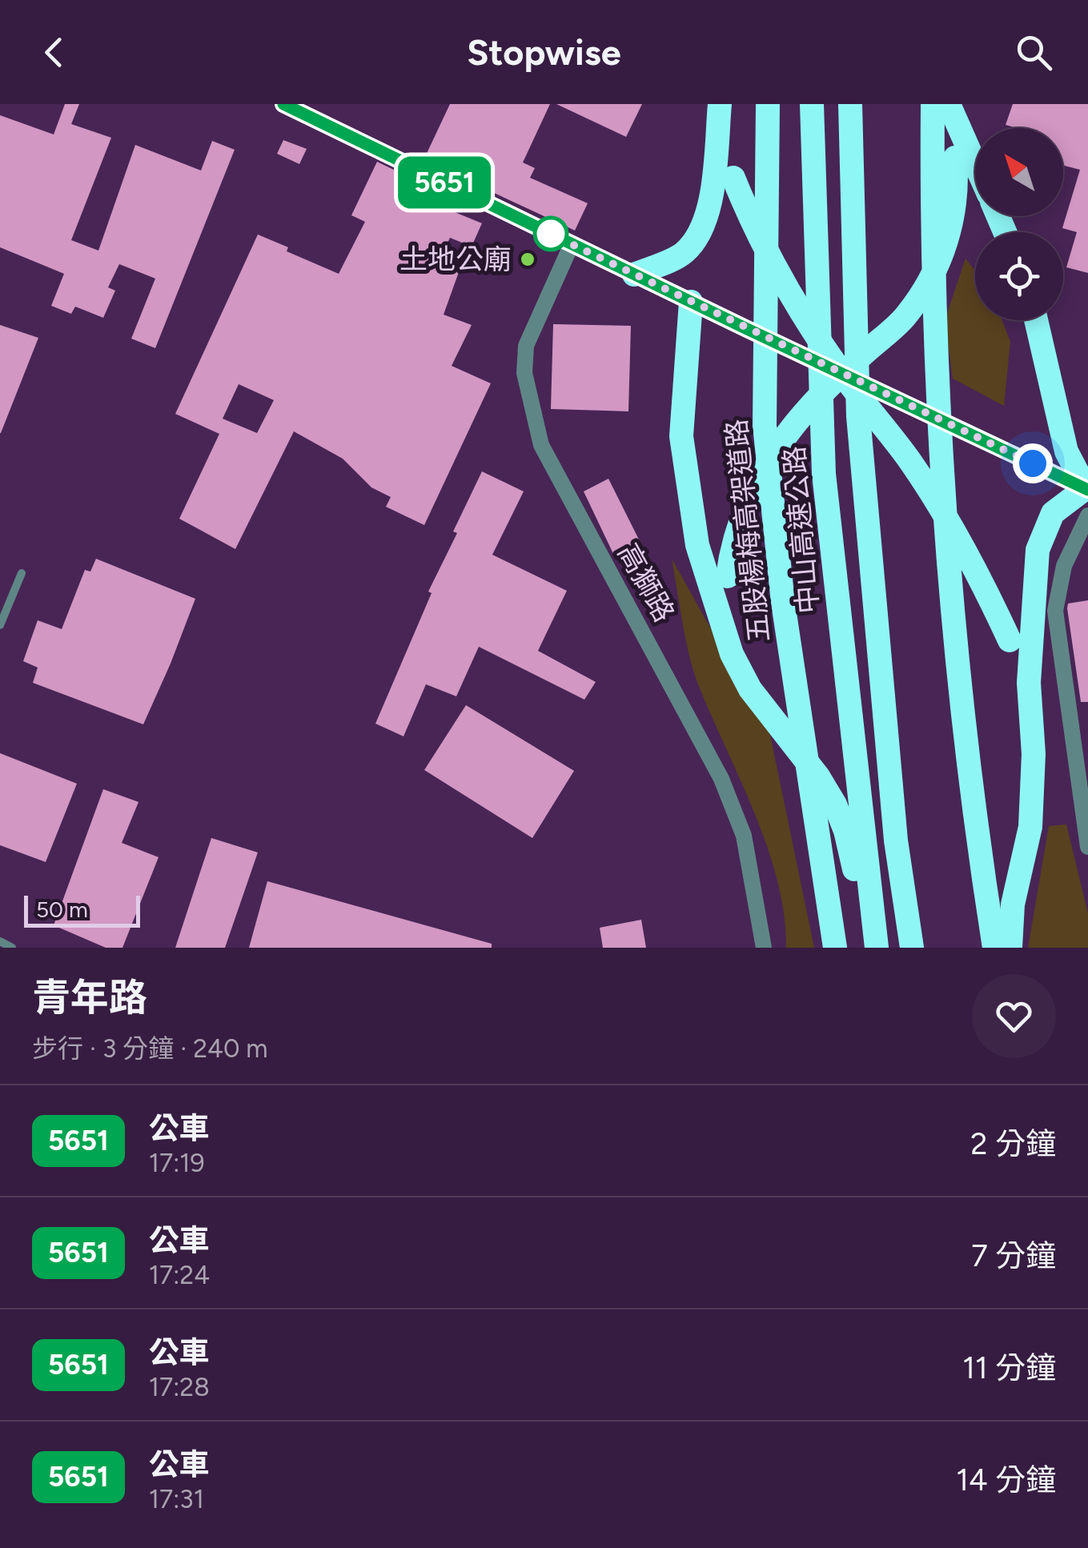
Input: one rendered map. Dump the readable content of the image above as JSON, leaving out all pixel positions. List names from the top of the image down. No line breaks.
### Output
{"streets":{"highway":["中山高速公路","五股楊梅高架道路"],"street":["高獅路"]},"places":["土地公廟"],"lines":["bus line 5651"],"scale_bar":"50 m","north":"top left","page":{"header":"Stopwise","on_map":"5651","scale":"50 m","heading":["青年路","步行 · 3 分鐘 · 240 m"],"list":[{"mark":"5651","name":"公車","note":"17:19","value":"2 分鐘"},{"mark":"5651","name":"公車","note":"17:24","value":"7 分鐘"},{"mark":"5651","name":"公車","note":"17:28","value":"11 分鐘"},{"mark":"5651","name":"公車","note":"17:31","value":"14 分鐘"}]}}
